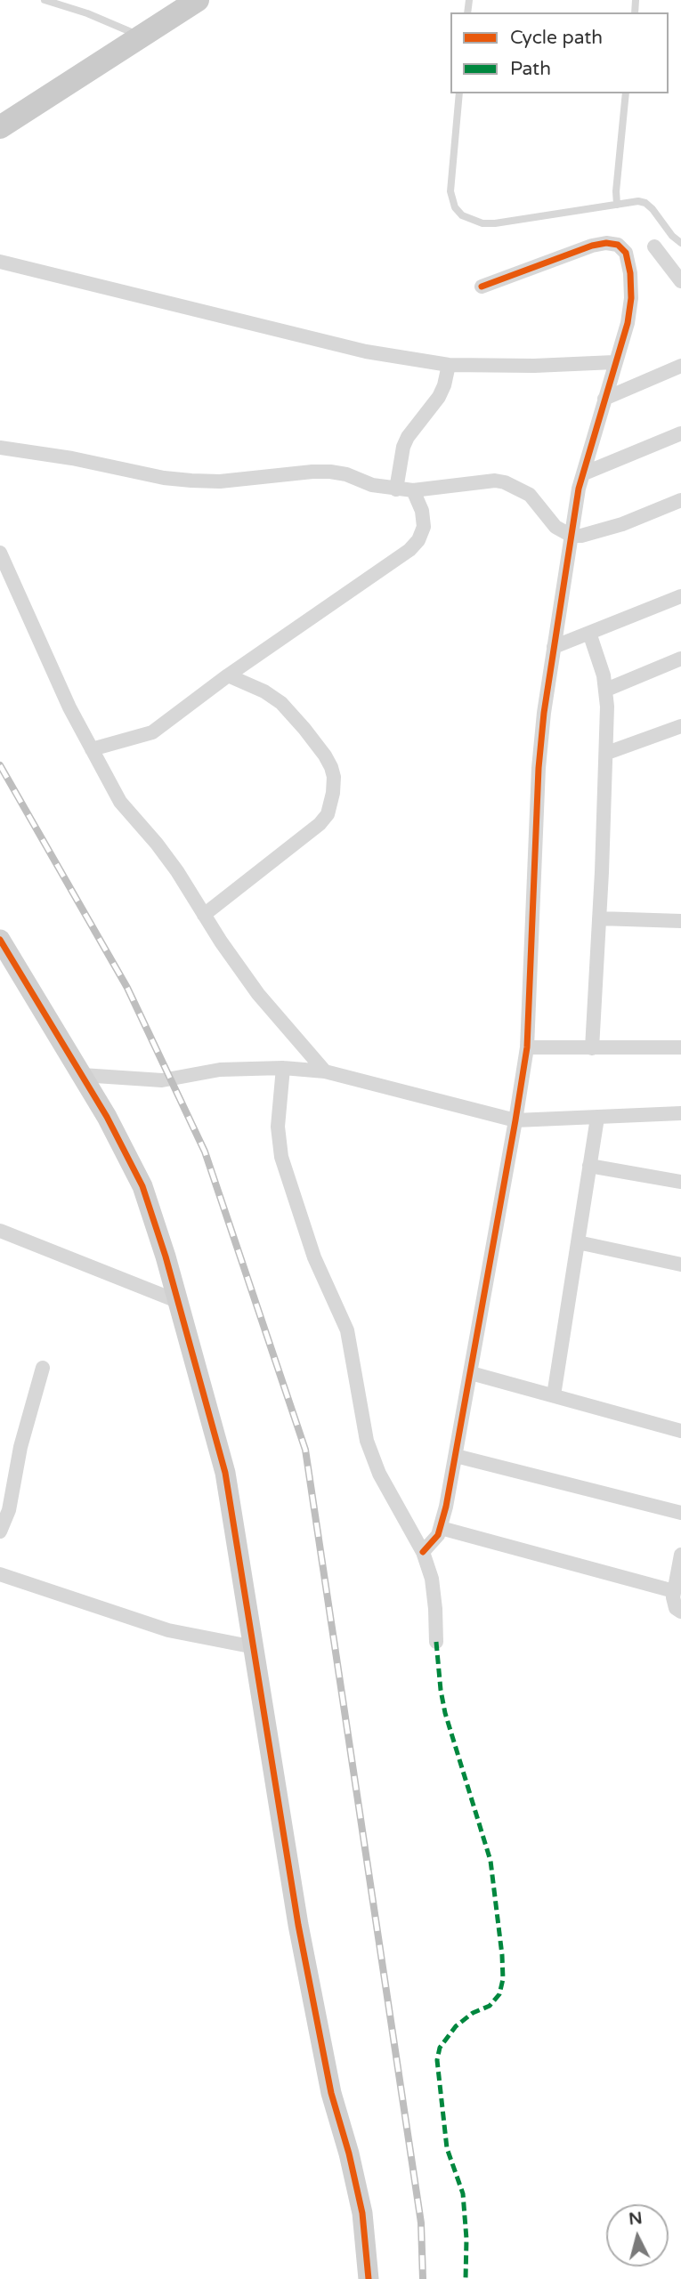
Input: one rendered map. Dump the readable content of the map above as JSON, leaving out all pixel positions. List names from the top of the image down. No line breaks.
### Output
{"legend":["Cycle path","Path"],"north":"top"}
